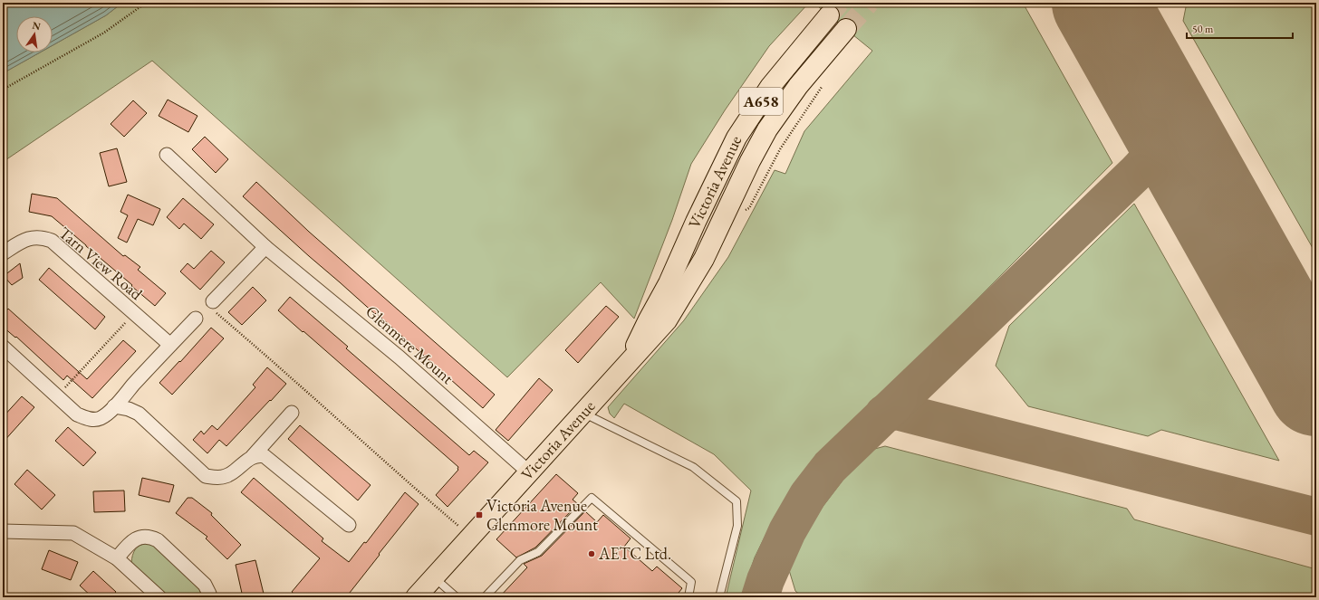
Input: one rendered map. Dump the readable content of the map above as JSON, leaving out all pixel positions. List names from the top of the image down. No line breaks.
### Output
{"streets":{"highway":["A658","Victoria Avenue"],"street":["Tarn View Road","Glenmere Mount"]},"crossings":[["Victoria Avenue","Glenmere Mount"]],"places":{"transit":["Victoria Avenue Glenmore Mount"],"other":["AETC Ltd."]},"scale_bar":"50 m","north":"top"}
